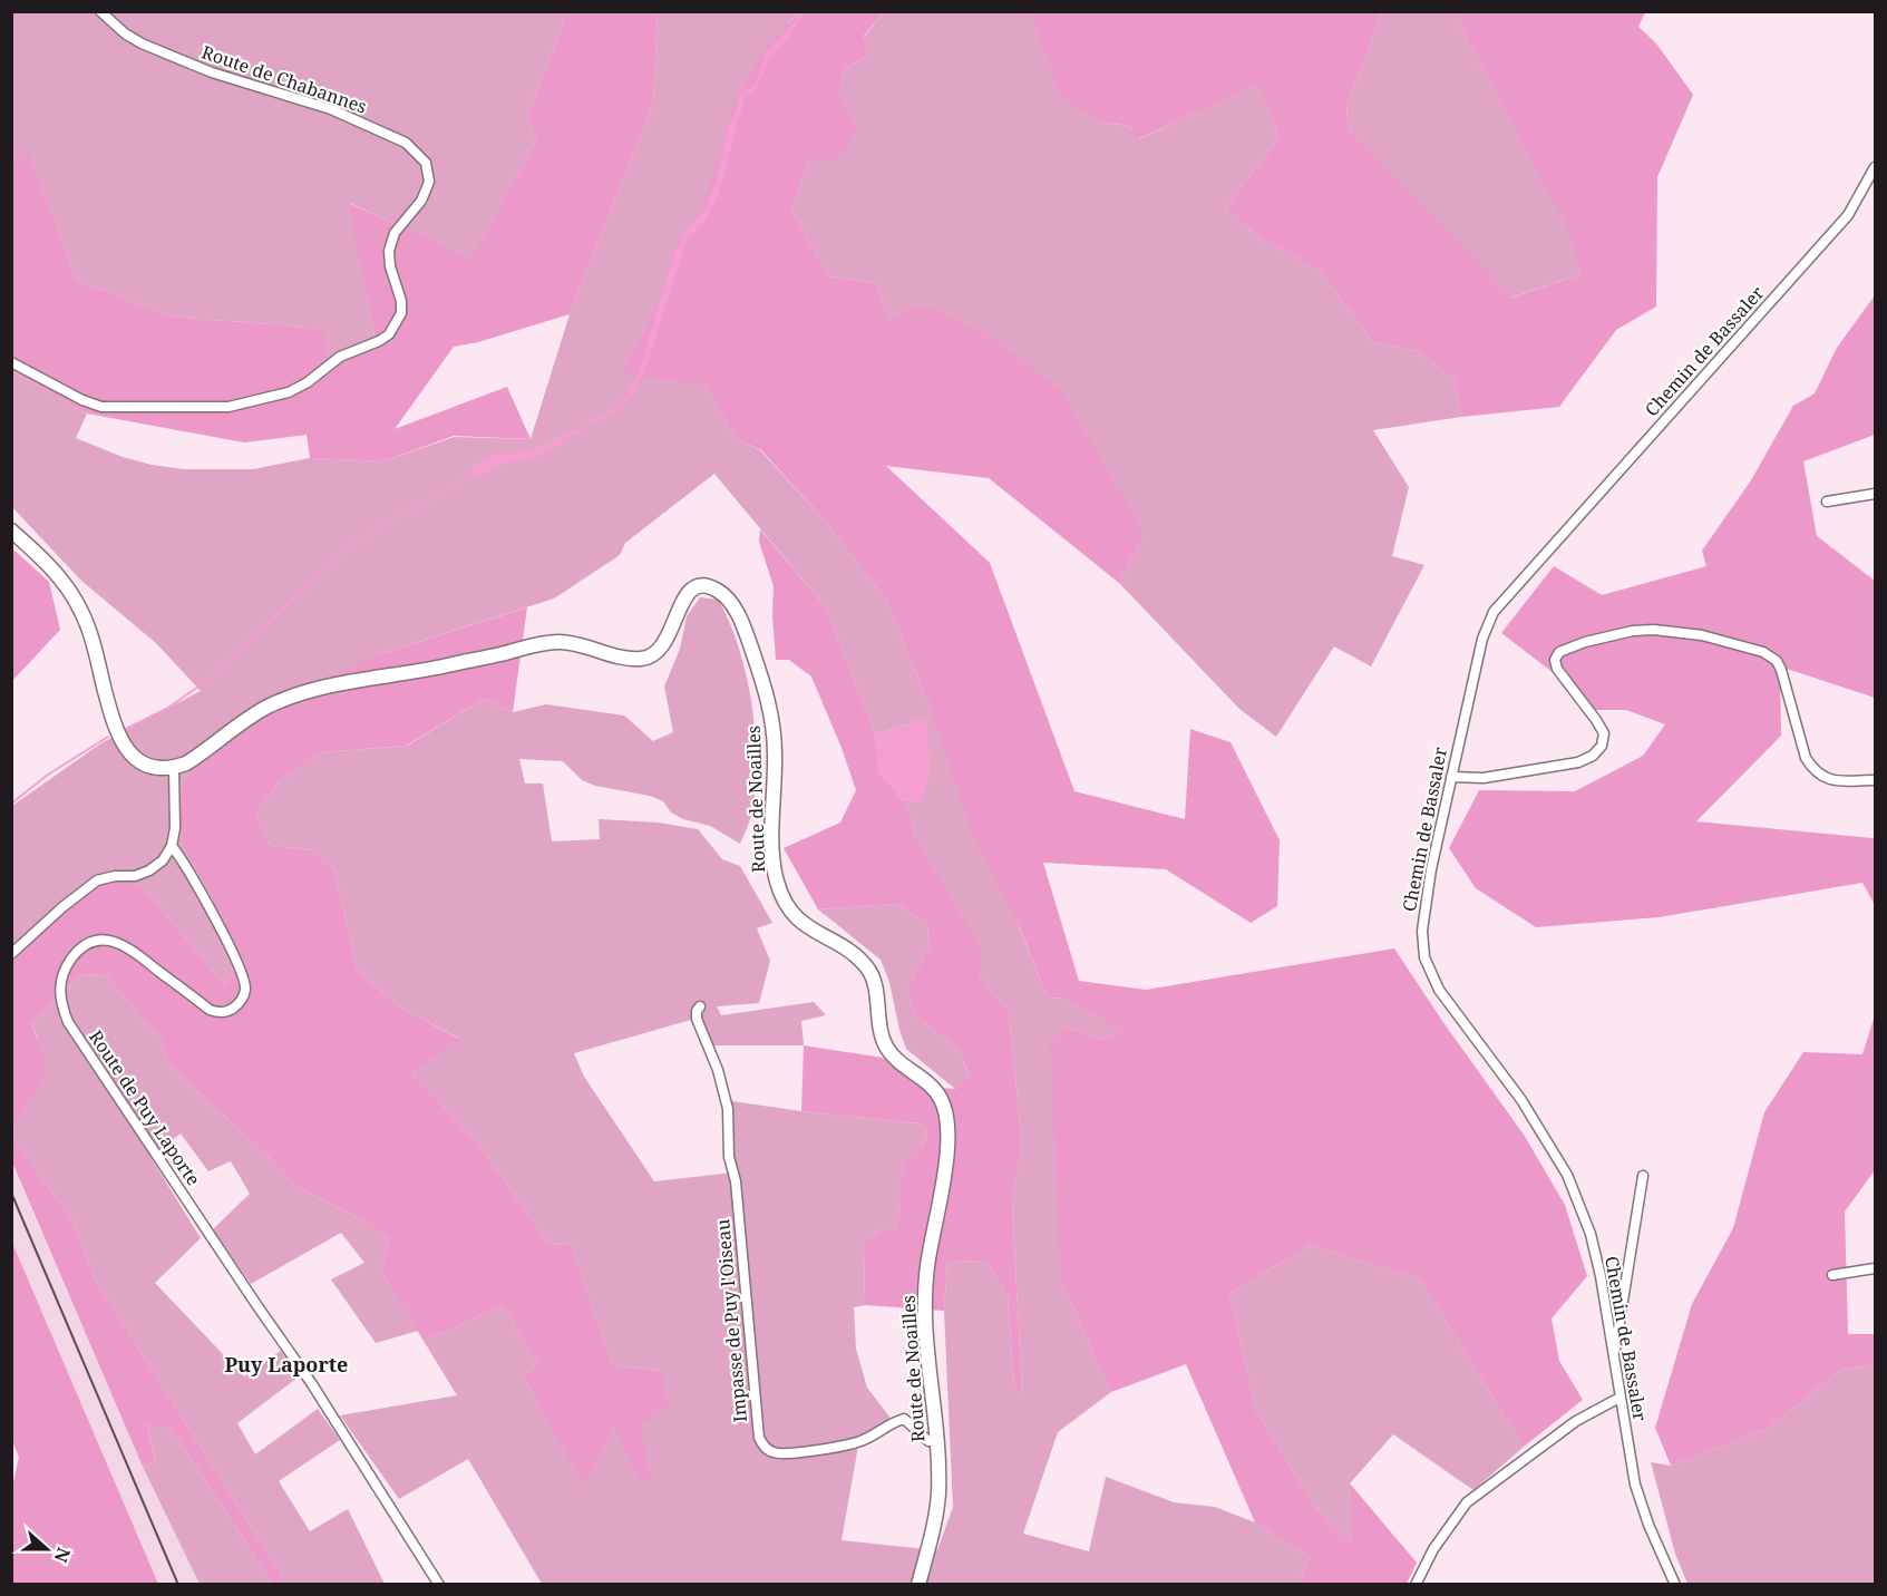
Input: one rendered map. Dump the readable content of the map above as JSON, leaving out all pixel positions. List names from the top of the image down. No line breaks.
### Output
{"streets":{"main road":["Route de Noailles"],"street":["Route de Chabannes","Chemin de Bassaler","Route de Puy Laporte","Impasse de Puy l'Oiseau"]},"crossings":[["Route de Noailles","Impasse de Puy l'Oiseau"]],"districts":["Puy Laporte"],"north":"right"}
